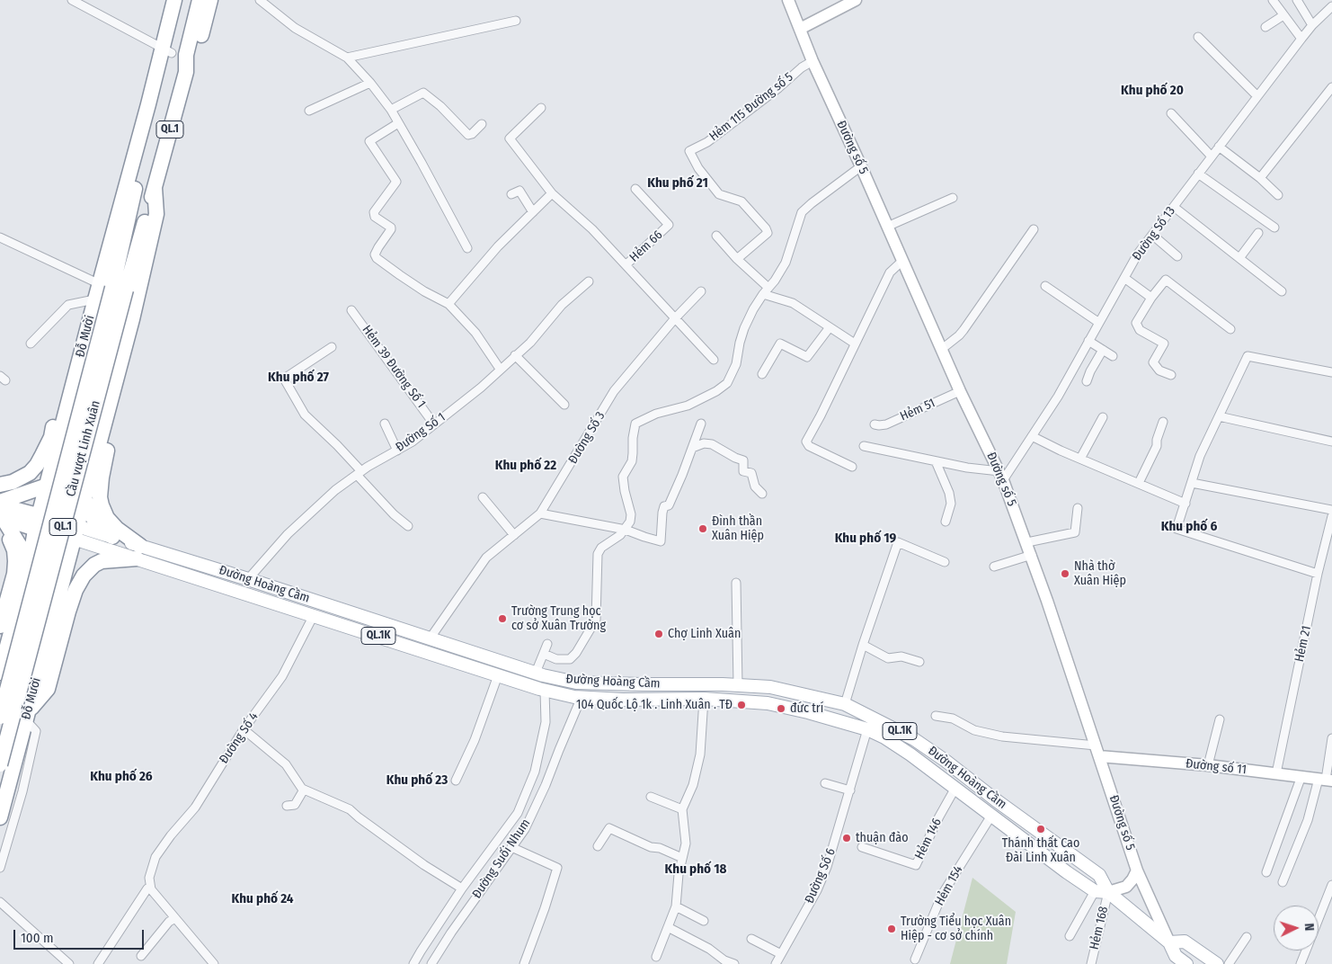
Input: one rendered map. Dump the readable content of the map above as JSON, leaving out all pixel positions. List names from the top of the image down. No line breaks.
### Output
{"streets":{"highway":["QL.1","Đỗ Mười","Cầu vượt Linh Xuân"],"main road":["Đường số 5","Đường Hoàng Cầm","QL.1K","Đường số 11"],"street":["Hẻm 115 Đường số 5","Đường Số 13","Hẻm 66","Hẻm 39 Đường Số 1","Hẻm 51","Đường Số 1","Đường Số 3","Hẻm 21","Đường Số 4","Hẻm 146","Đường Suối Nhum","Đường Số 6","Hẻm 154","Hẻm 168"]},"crossings":[["Hẻm 115 Đường số 5","Đường số 5"],["QL.1","Đỗ Mười"],["Đường số 5","Đường Số 13"],["Đường số 5","Hẻm 51"],["Đường số 5","Đường Hoàng Cầm"],["Đường số 5","Đường số 11"],["Đỗ Mười","Cầu vượt Linh Xuân"],["Đỗ Mười","Đường Hoàng Cầm"],["Hẻm 39 Đường Số 1","Đường Số 1"],["Đường Số 1","Đường Hoàng Cầm"],["Đường Số 3","Đường Hoàng Cầm"],["Đường Hoàng Cầm","Đường Số 4"],["Đường Hoàng Cầm","Hẻm 146"],["Đường Hoàng Cầm","Đường Suối Nhum"],["Đường Hoàng Cầm","Đường Số 6"],["Đường Hoàng Cầm","Hẻm 154"],["Đường Hoàng Cầm","Hẻm 168"],["Hẻm 21","Đường số 11"]],"districts":["Khu phố 20","Khu phố 21","Khu phố 27","Khu phố 22","Khu phố 6","Khu phố 19","Khu phố 26","Khu phố 23","Khu phố 18","Khu phố 24"],"places":["Đình thần Xuân Hiệp","Nhà thờ Xuân Hiệp","Trường Trung học cơ sở Xuân Trường","Chợ Linh Xuân","104 Quốc Lộ 1k . Linh Xuân . TĐ","đức trí","Thánh thất Cao Đài Linh Xuân","thuận đào","Trường Tiểu học Xuân Hiệp - cơ sở chính"],"scale_bar":"100 m","north":"right"}
